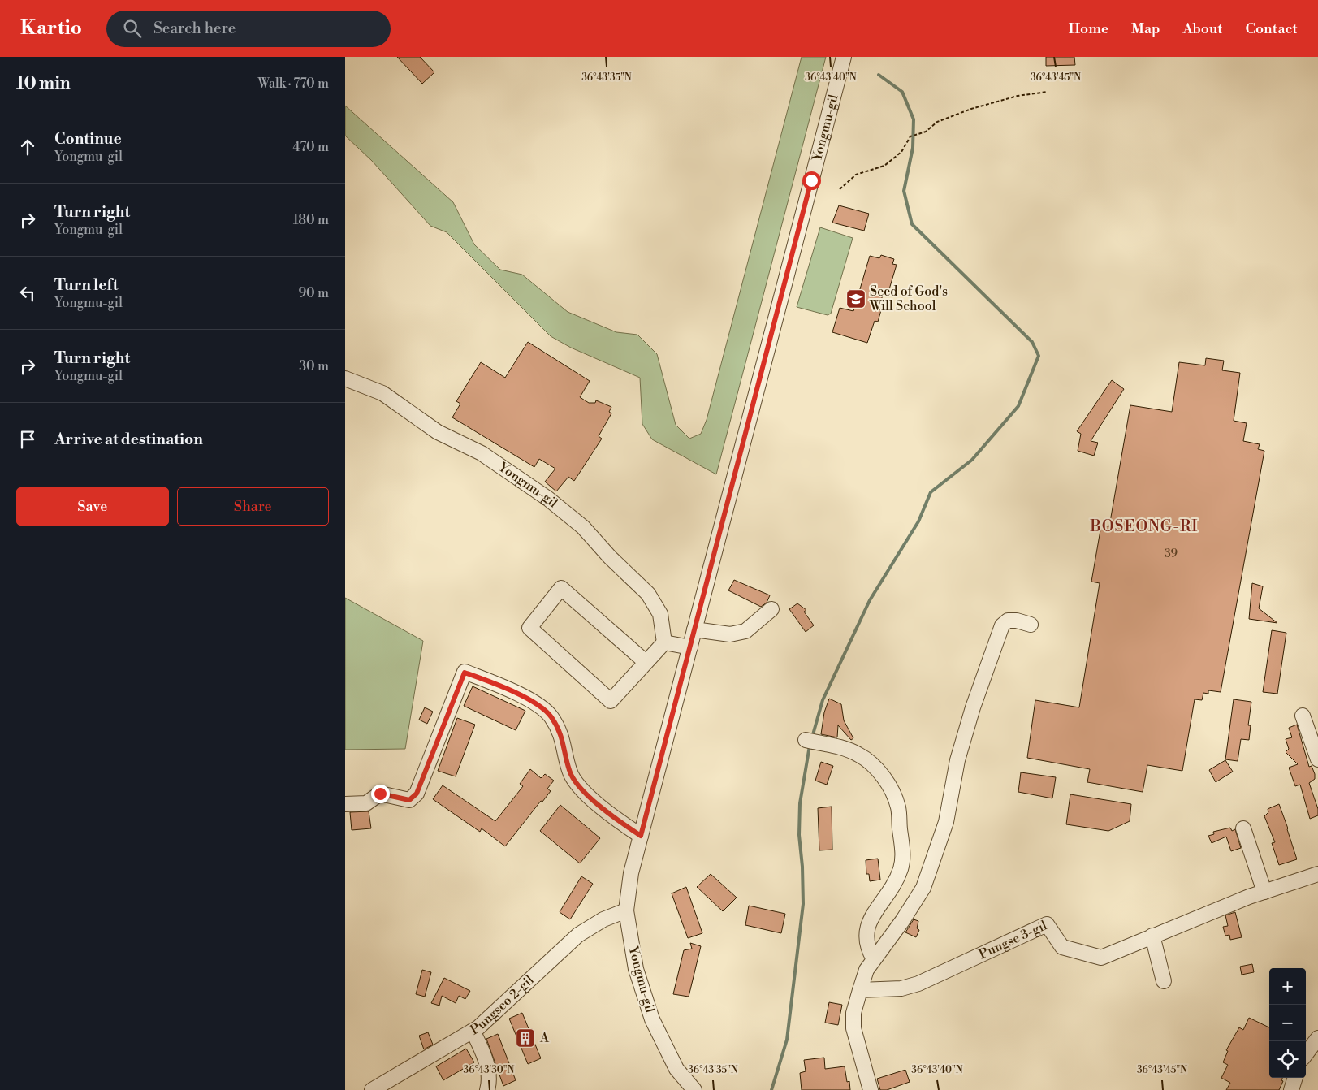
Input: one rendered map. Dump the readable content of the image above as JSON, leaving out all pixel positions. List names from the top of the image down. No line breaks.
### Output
{"streets":{"street":["Yongmu-gil","Pungse 3-gil","Pungseo 2-gil"]},"crossings":[["Yongmu-gil","Pungseo 2-gil"]],"districts":["BOSEONG-RI"],"places":{"school or university":["Seed of God's Will School"],"building":["A"]},"house_numbers":["39"],"page":{"header":"Kartio","search":"Search here","nav":["Home","Map","About","Contact"],"heading":["10 min","Walk · 770 m"],"list":[["Continue","Yongmu-gil","470 m"],["Turn right","Yongmu-gil","180 m"],["Turn left","Yongmu-gil","90 m"],["Turn right","Yongmu-gil","30 m"],"Arrive at destination"],"buttons":["Save","Share"],"map_buttons":["+","−"]},"coordinates":["36°43'35\"N","36°43'40\"N","36°43'45\"N","36°43'30\"N"]}
